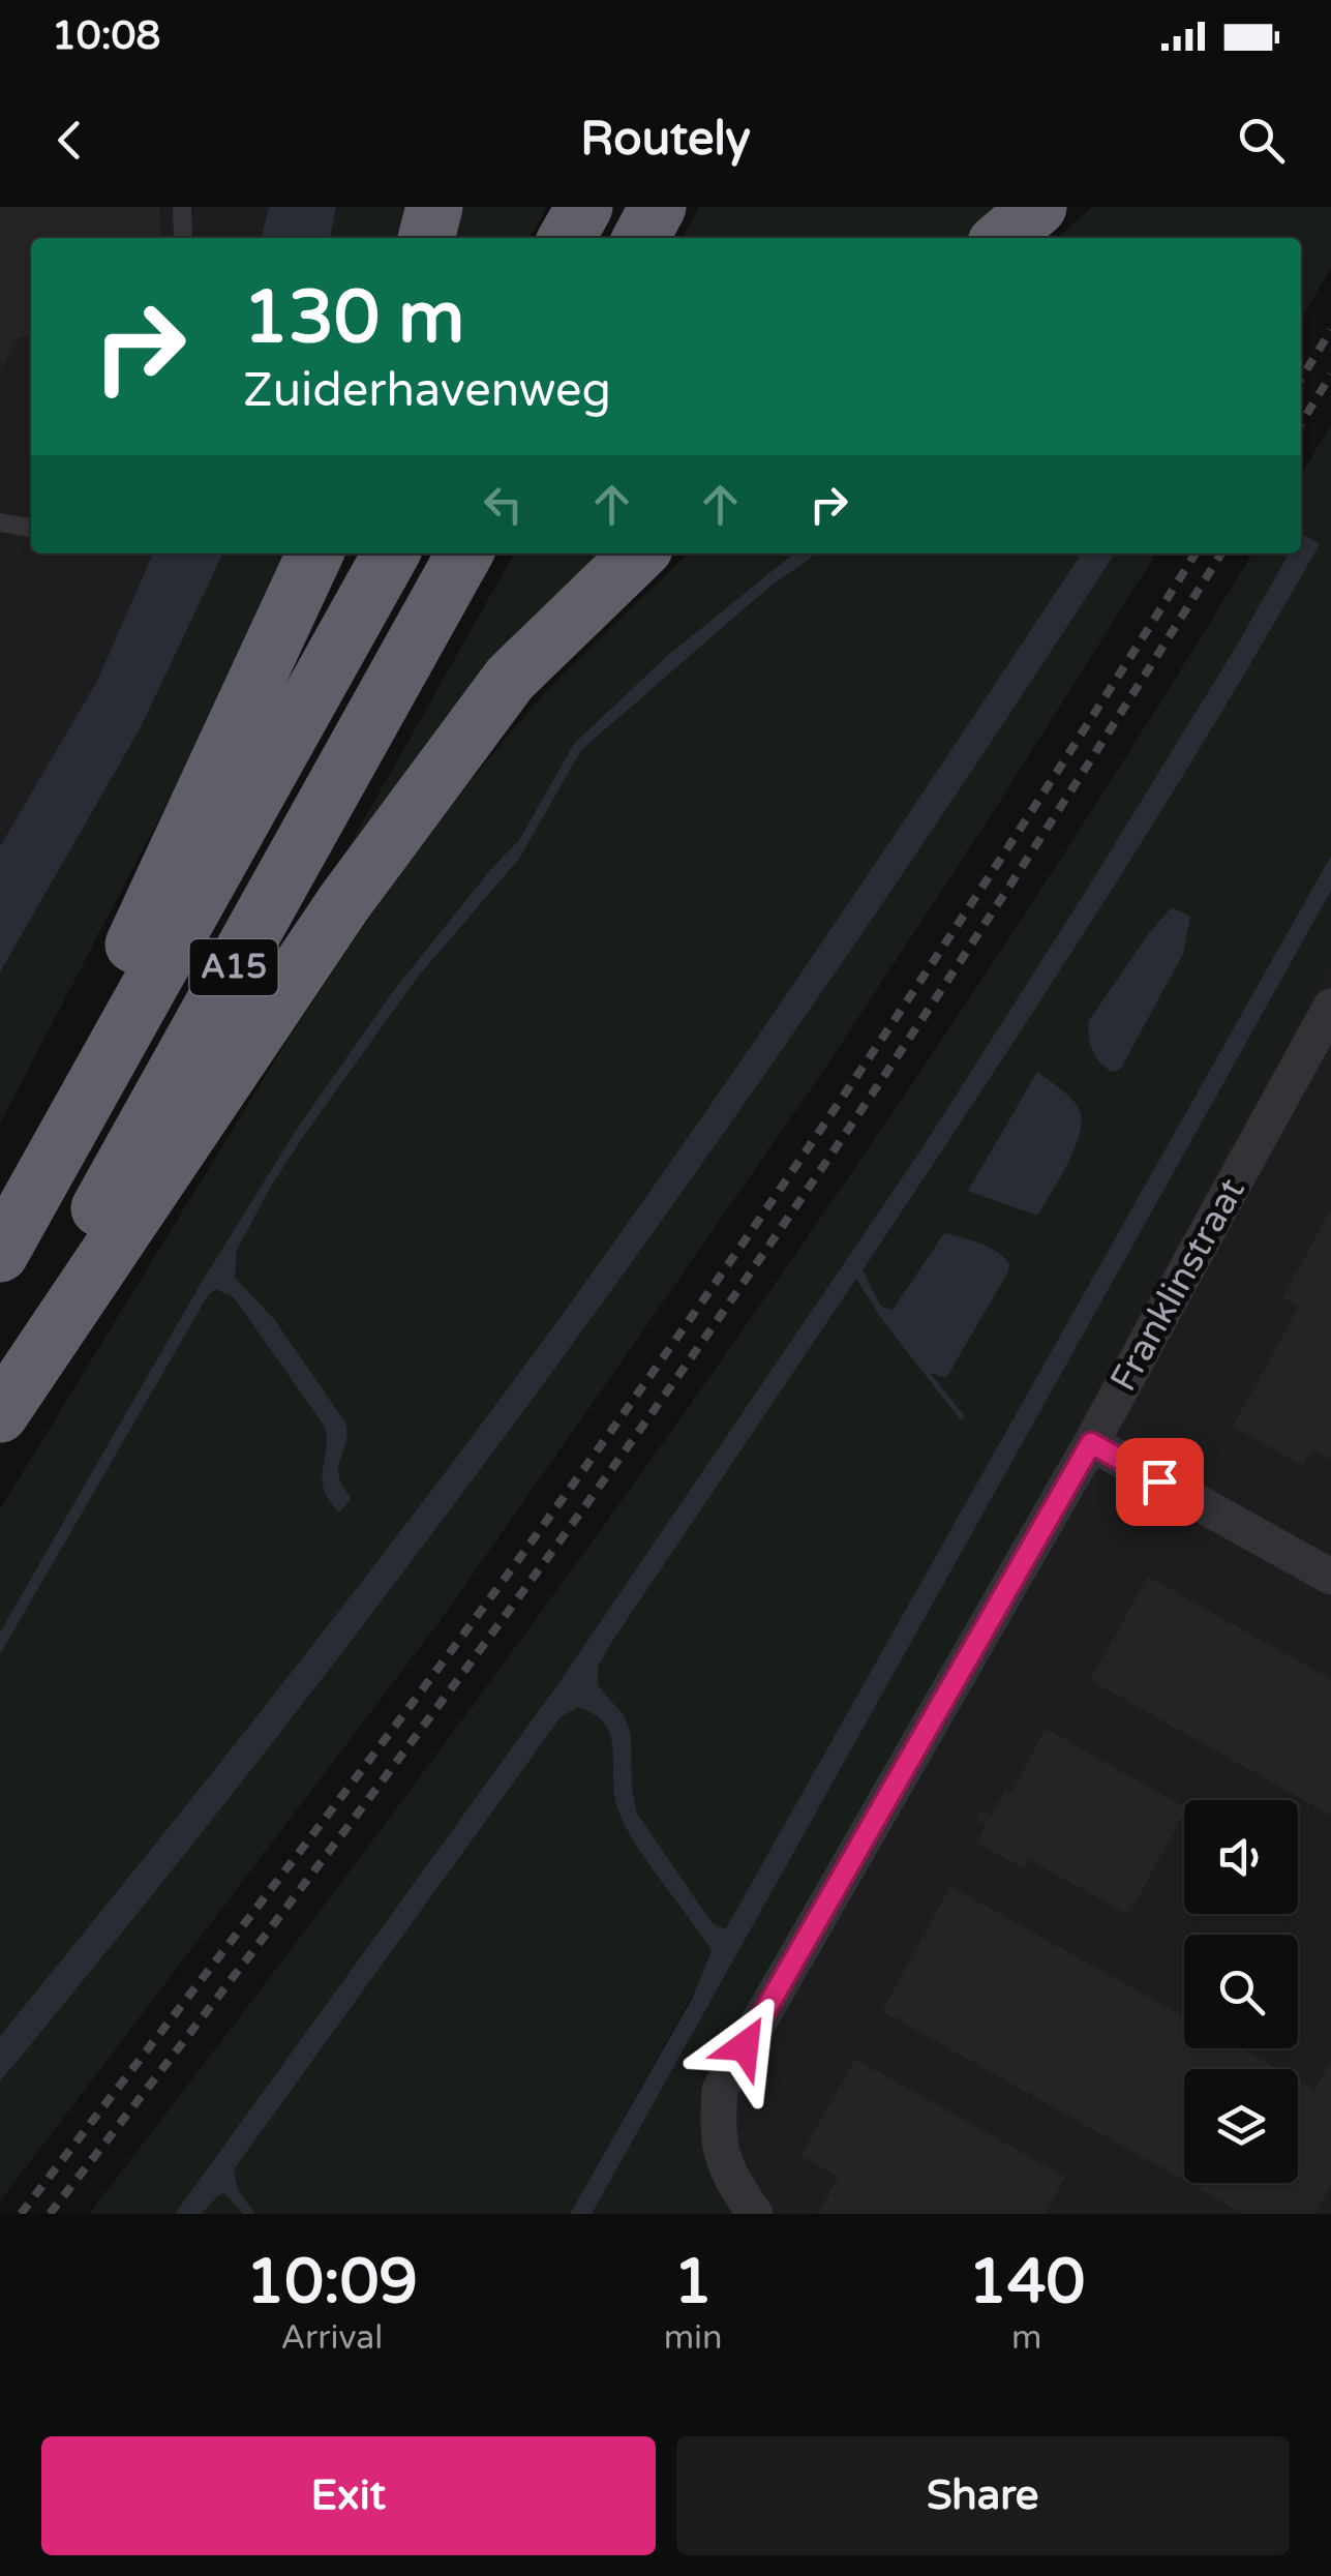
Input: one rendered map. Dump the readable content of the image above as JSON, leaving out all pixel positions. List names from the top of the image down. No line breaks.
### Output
{"streets":{"highway":["A15"],"street":["Franklinstraat"]},"page":{"status":"10:08","header":"Routely","turn":["130 m","Zuiderhavenweg"],"eta":["10:09","Arrival","1","min","140","m"],"buttons":["Exit","Share"]}}
